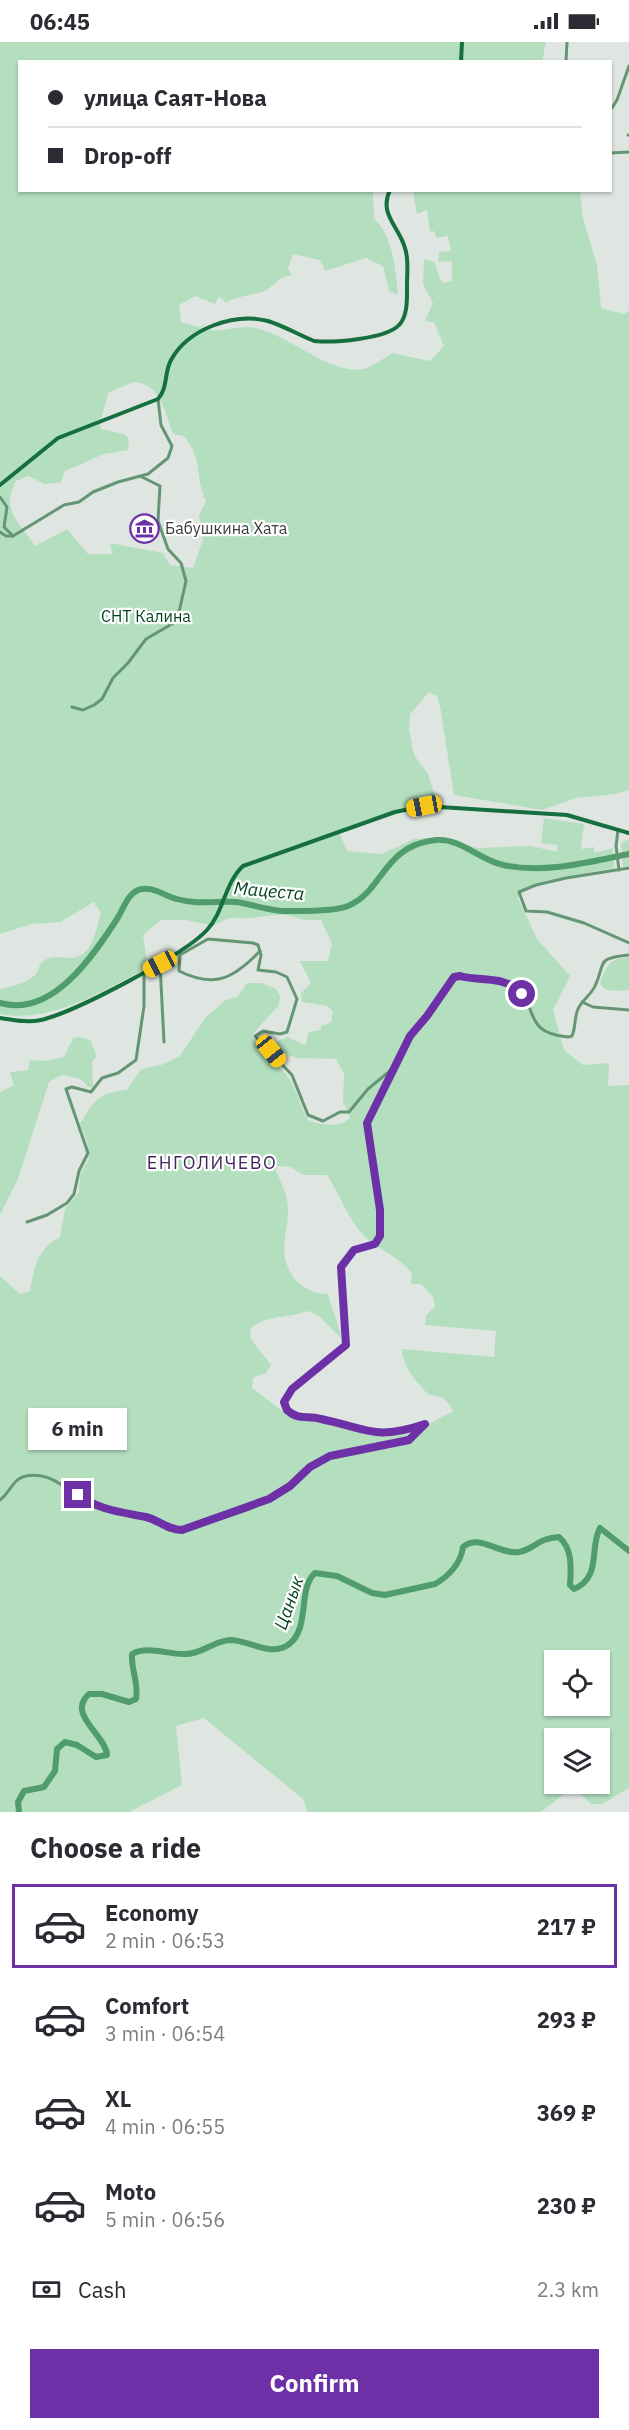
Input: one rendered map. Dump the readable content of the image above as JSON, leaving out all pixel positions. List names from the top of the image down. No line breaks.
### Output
{"districts":["ЕНГОЛИЧЕВО"],"water":["Мацеста","Цанык"],"parks":["СНТ Калина"],"places":{"museum":["Бабушкина Хата"]},"page":{"status":"06:45","banner":["улица Саят-Нова","Drop-off"],"bubble":"6 min","heading":"Choose a ride","list":[{"name":"Economy","note":"2 min · 06:53","value":"217 ₽"},{"name":"Comfort","note":"3 min · 06:54","value":"293 ₽"},{"name":"XL","note":"4 min · 06:55","value":"369 ₽"},{"name":"Moto","note":"5 min · 06:56","value":"230 ₽"}],"pay":["Cash","2.3 km"],"buttons":"Confirm"}}
